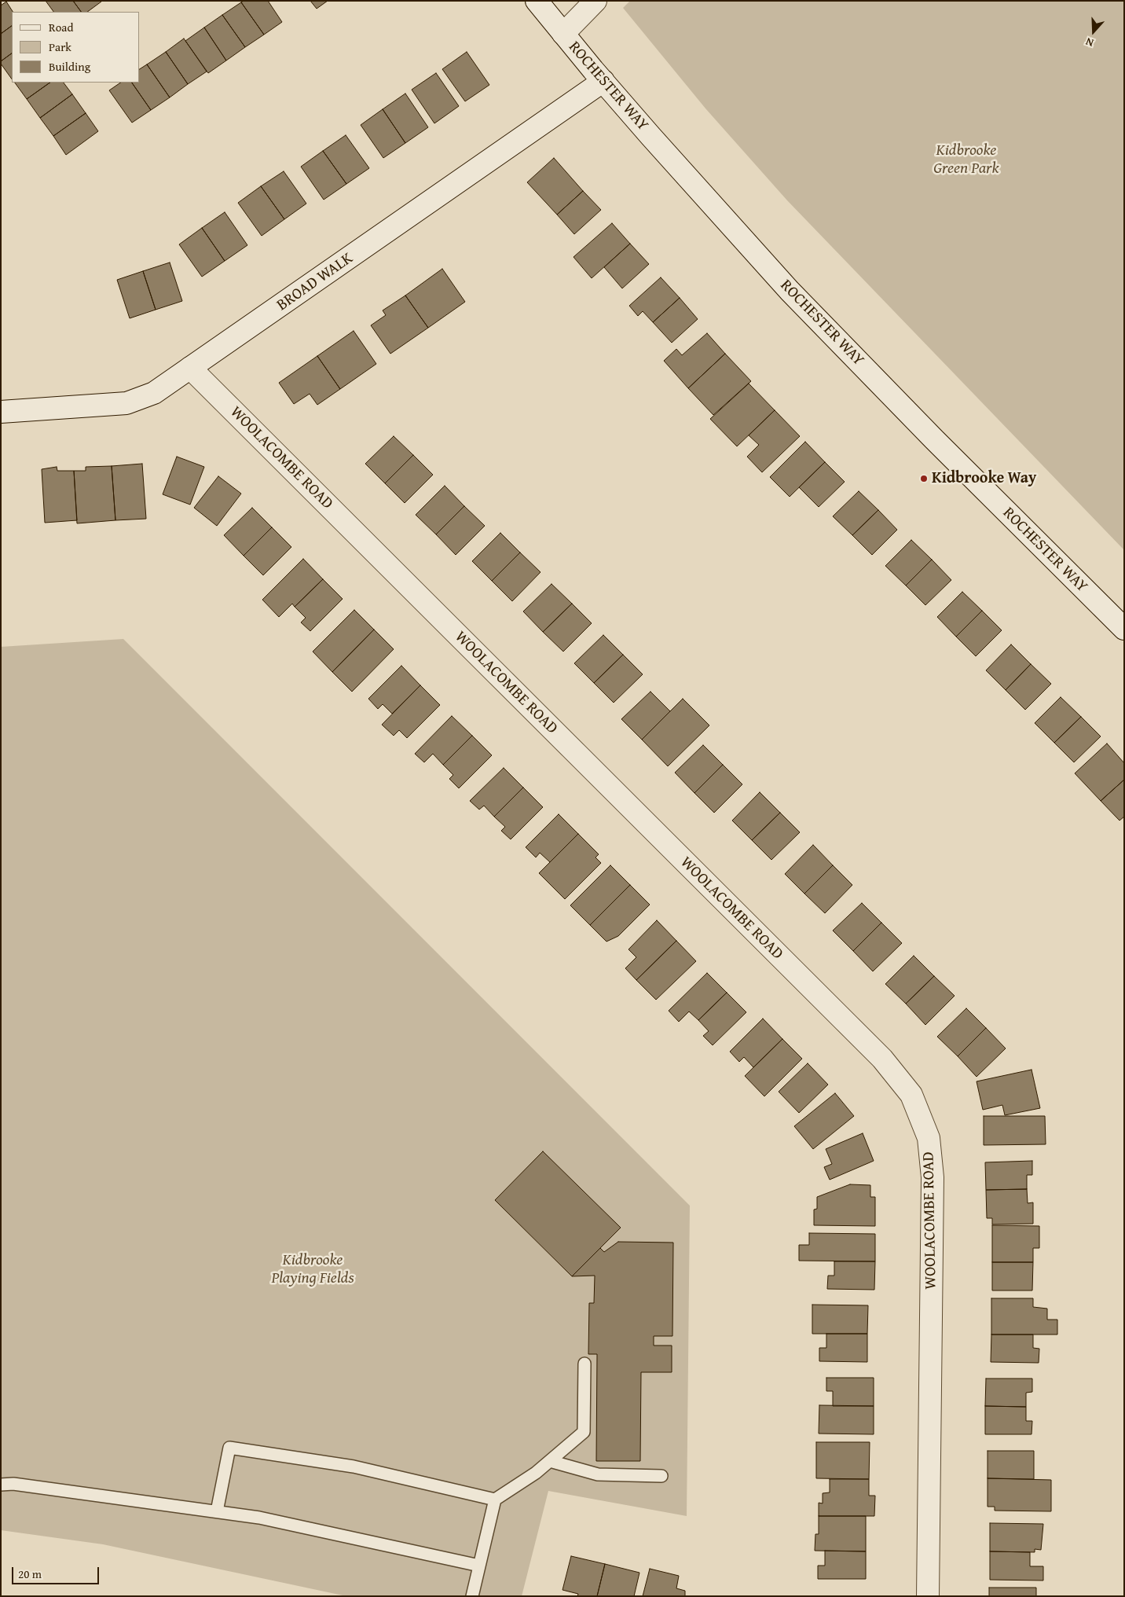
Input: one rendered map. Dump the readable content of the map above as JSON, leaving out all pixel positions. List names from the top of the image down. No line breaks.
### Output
{"streets":{"street":["ROCHESTER WAY","BROAD WALK","WOOLACOMBE ROAD"]},"crossings":[["ROCHESTER WAY","BROAD WALK"],["BROAD WALK","WOOLACOMBE ROAD"]],"parks":["Kidbrooke Green Park","Kidbrooke Playing Fields"],"places":["Kidbrooke Way"],"legend":["Road","Park","Building"],"scale_bar":"20 m","north":"bottom"}
